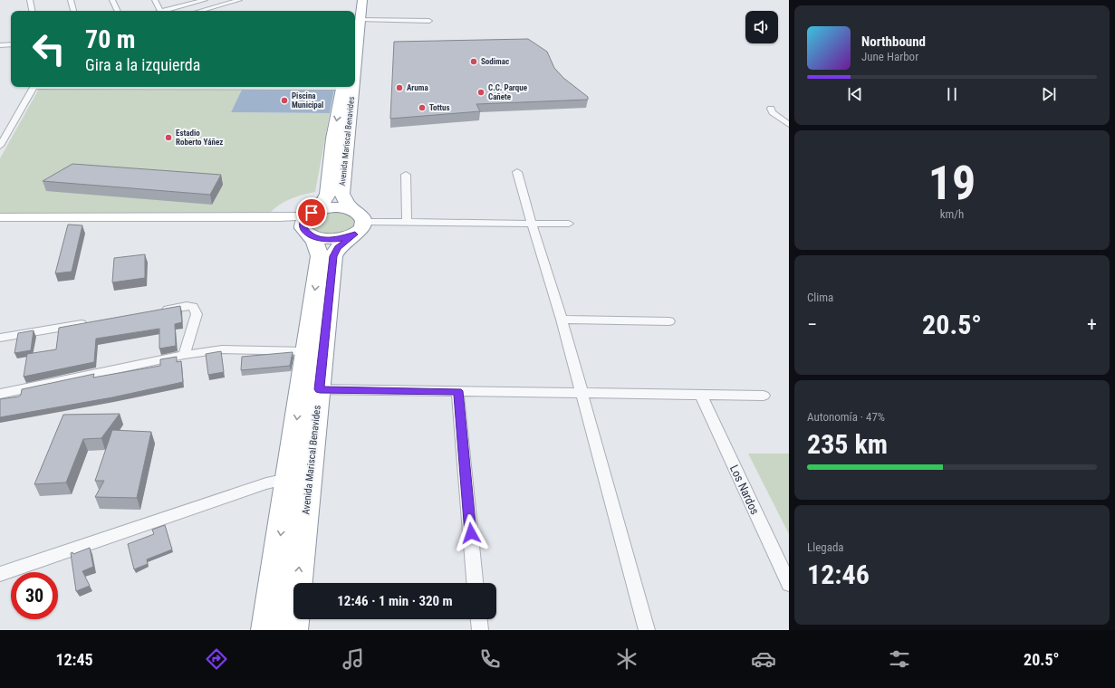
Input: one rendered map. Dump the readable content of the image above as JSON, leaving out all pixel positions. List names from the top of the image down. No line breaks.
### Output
{"streets":{"highway":["Avenida Mariscal Benavides"],"street":["Los Nardos"]},"places":["Sodimac","Aruma","C.C. Parque Cañete","Piscina Municipal","Tottus","Estadio Roberto Yáñez"],"page":{"turn":["70 m","Gira a la izquierda"],"song":["Northbound","June Harbor"],"tile":[["19","km/h"],"Clima",["Autonomía · 47%","235 km"],["Llegada","12:46"]],"heat":["−","20.5°","+"],"limit":"30","trip":"12:46 · 1 min · 320 m","tabs":["12:45","20.5°"]}}
